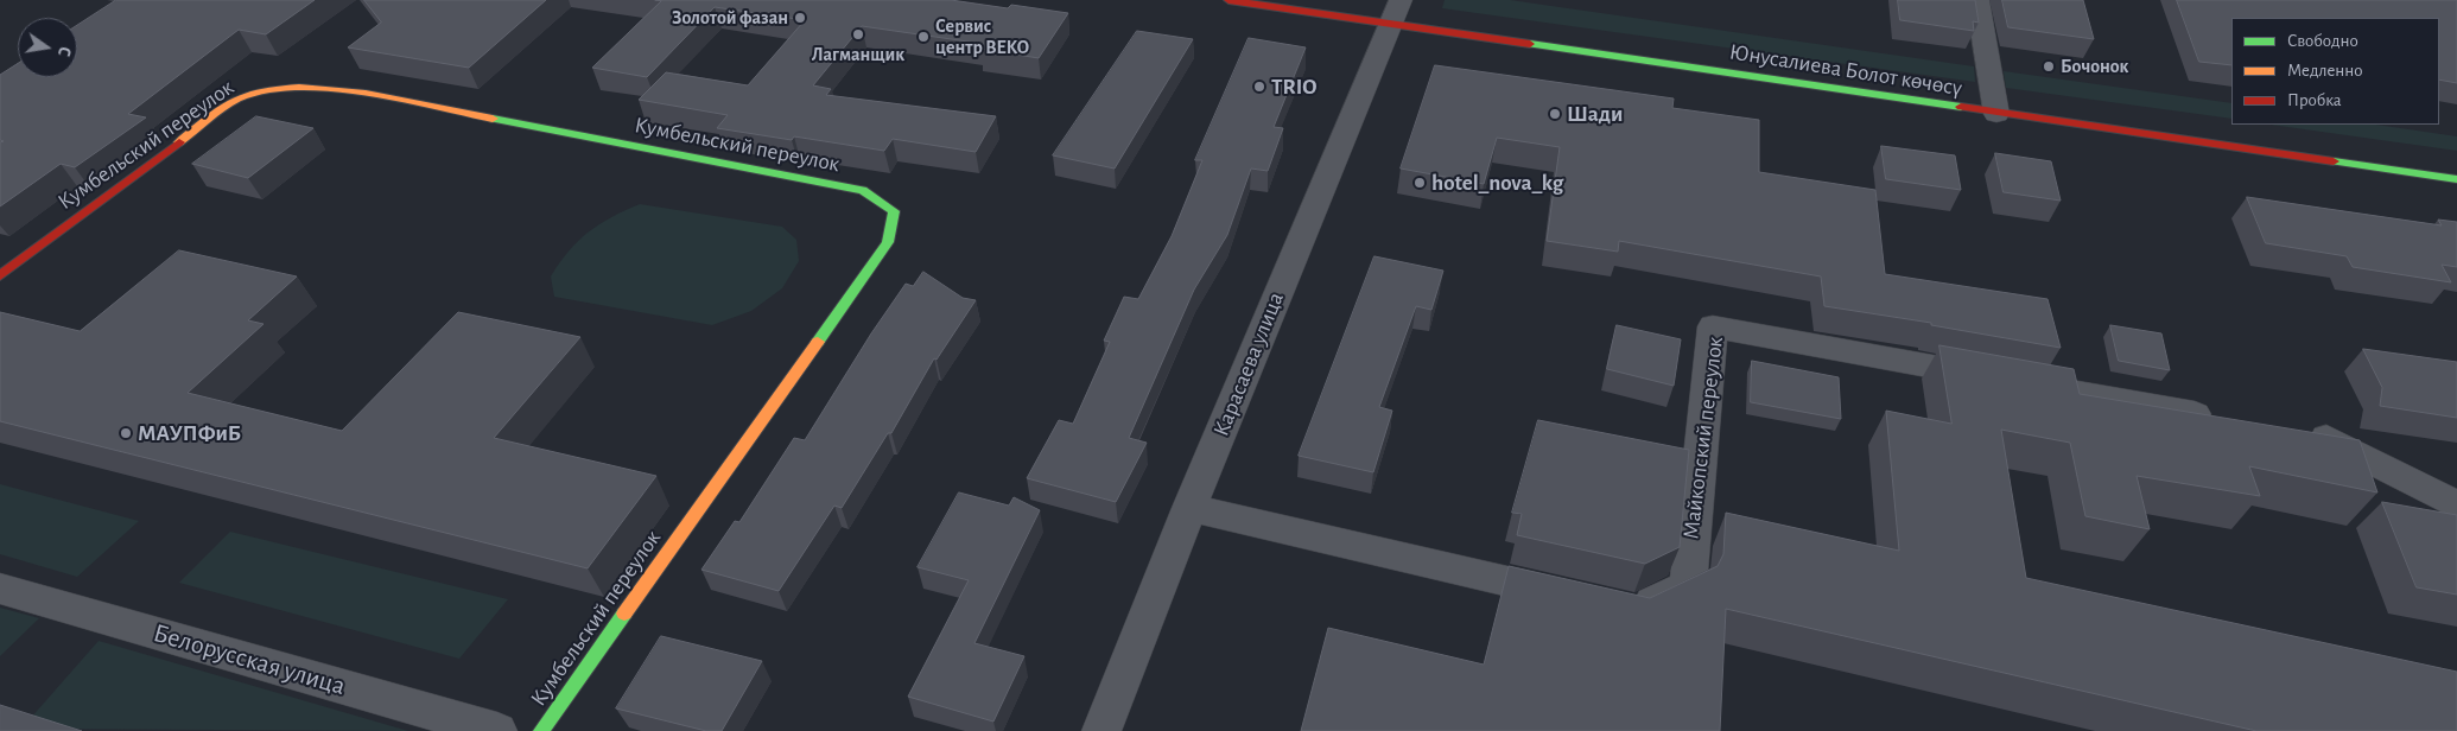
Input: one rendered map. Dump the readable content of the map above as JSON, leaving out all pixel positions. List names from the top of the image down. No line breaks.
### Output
{"streets":{"street":["Юнусалиева Болот көчөсү","Кумбельский переулок","Карасаева улица","Майкопский переулок","Белорусская улица"]},"crossings":[["Юнусалиева Болот көчөсү","Карасаева улица"]],"places":["Золотой фазан","Лагманщик","Сервис центр BEKO","Бочонок","TRIO","Шади","hotel_nova_kg","МАУПФиБ"],"legend":["Свободно","Медленно","Пробка"],"north":"right"}
